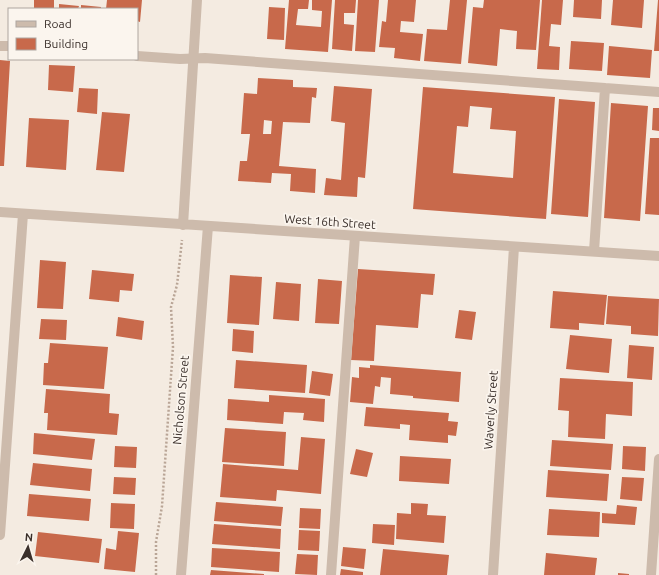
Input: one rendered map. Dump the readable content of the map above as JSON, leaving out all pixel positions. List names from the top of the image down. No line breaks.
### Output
{"streets":{"street":["West 16th Street","Nicholson Street","Waverly Street"]},"crossings":[["West 16th Street","Nicholson Street"],["West 16th Street","Waverly Street"]],"legend":["Road","Building"],"north":"top"}
